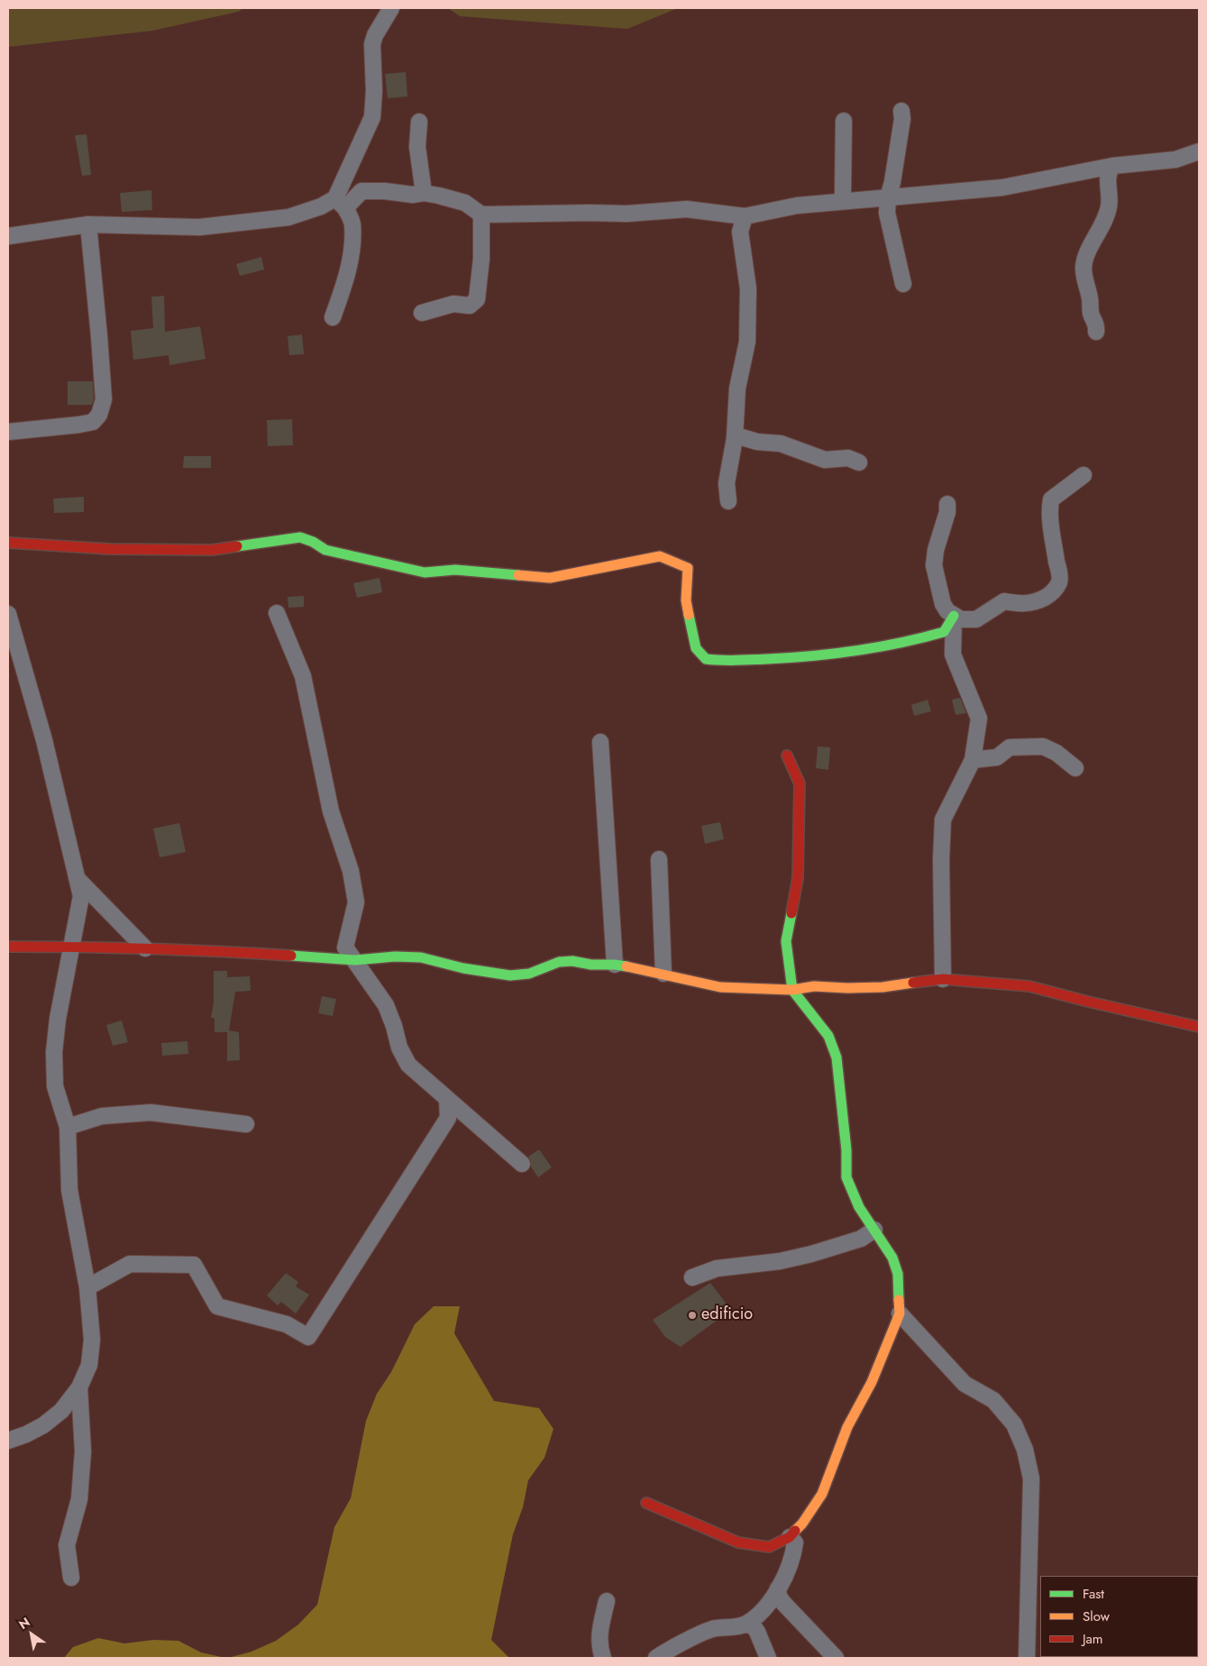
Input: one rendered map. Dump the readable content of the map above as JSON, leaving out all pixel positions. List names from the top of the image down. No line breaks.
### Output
{"places":["edificio"],"legend":["Fast","Slow","Jam"],"north":"top left"}
